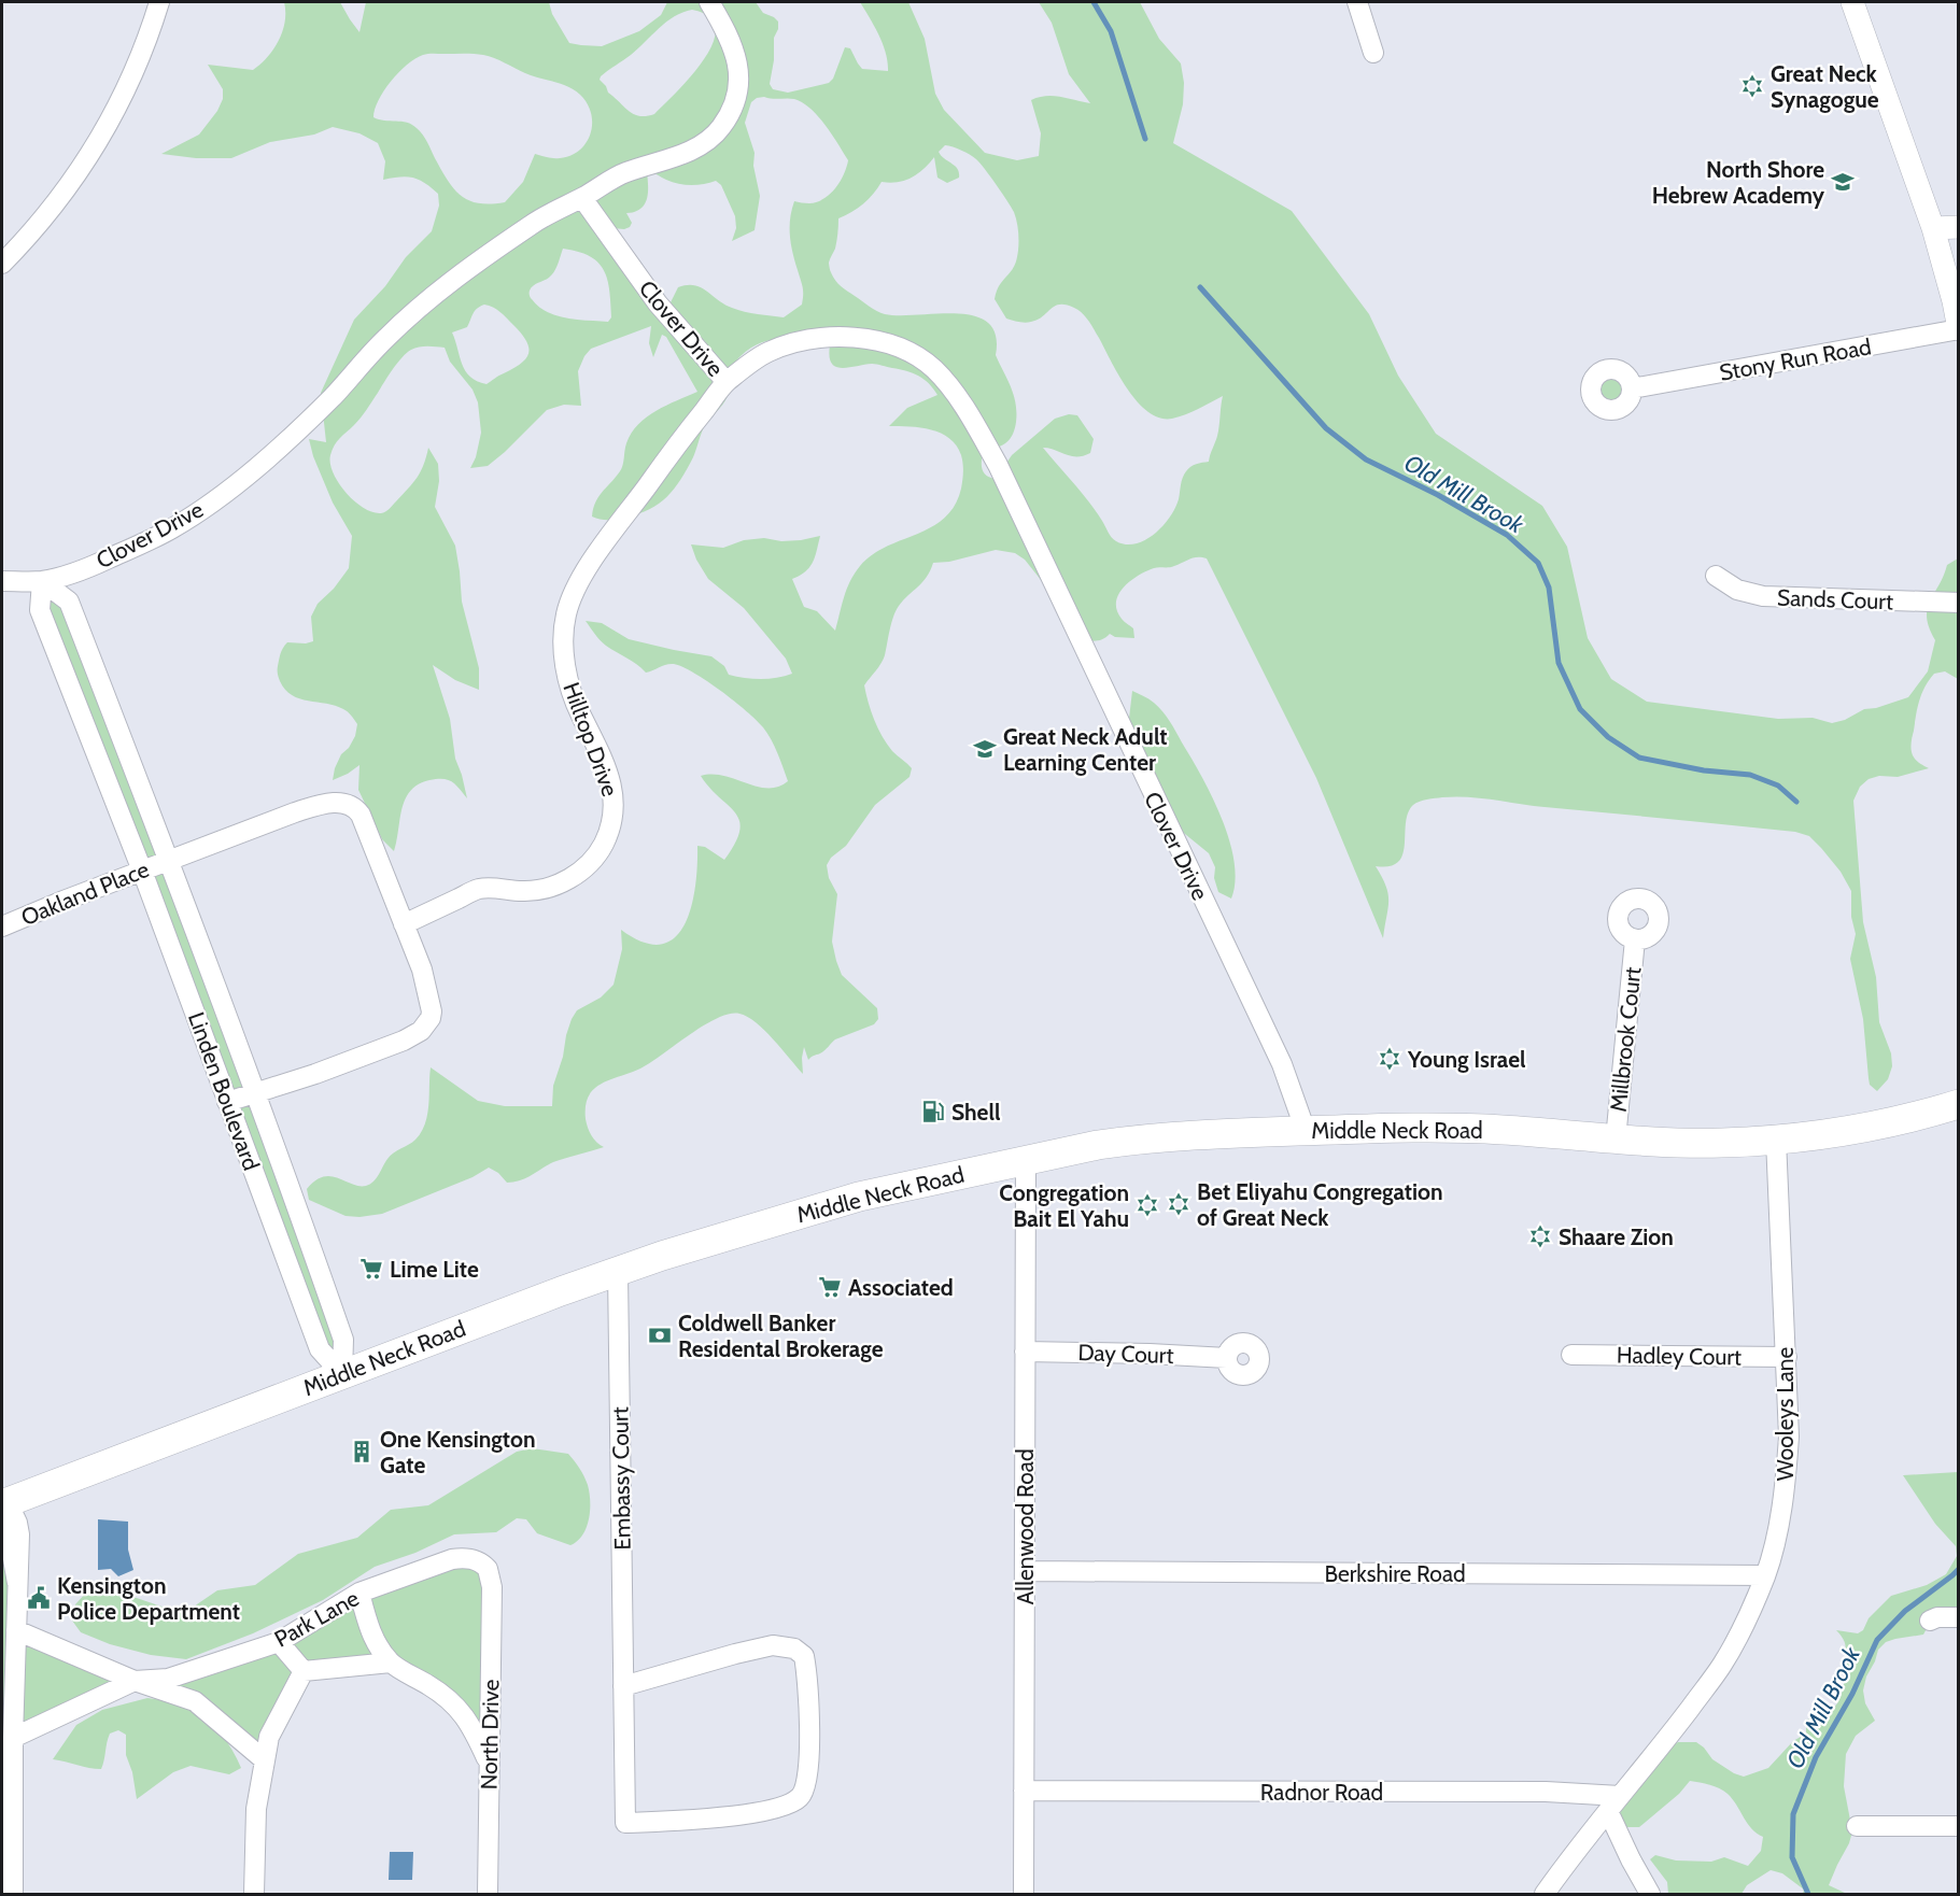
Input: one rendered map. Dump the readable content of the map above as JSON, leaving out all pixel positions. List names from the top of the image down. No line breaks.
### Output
{"streets":{"main road":["Middle Neck Road"],"street":["Clover Drive","Stony Run Road","Sands Court","Hilltop Drive","Oakland Place","Millbrook Court","Linden Boulevard","Day Court","Hadley Court","Wooleys Lane","Embassy Court","Allenwood Road","Berkshire Road","Park Lane","North Drive","Radnor Road"]},"crossings":[["Clover Drive","Hilltop Drive"],["Clover Drive","Linden Boulevard"],["Clover Drive","Middle Neck Road"],["Hilltop Drive","Oakland Place"],["Oakland Place","Linden Boulevard"],["Millbrook Court","Middle Neck Road"],["Linden Boulevard","Middle Neck Road"],["Middle Neck Road","Wooleys Lane"],["Middle Neck Road","Embassy Court"],["Middle Neck Road","Allenwood Road"],["Day Court","Allenwood Road"],["Hadley Court","Wooleys Lane"],["Wooleys Lane","Berkshire Road"],["Wooleys Lane","Radnor Road"],["Allenwood Road","Berkshire Road"],["Allenwood Road","Radnor Road"],["Park Lane","North Drive"]],"water":["Old Mill Brook"],"places":{"synagogue":["Great Neck Synagogue","Young Israel","Bet Eliyahu Congregation of Great Neck","Congregation Bait El Yahu","Shaare Zion"],"school or university":["North Shore Hebrew Academy","Great Neck Adult Learning Center"],"fuel station":["Shell"],"supermarket":["Lime Lite","Associated"],"bank":["Coldwell Banker Residental Brokerage"],"building":["One Kensington Gate"],"public building":["Kensington Police Department"]}}
